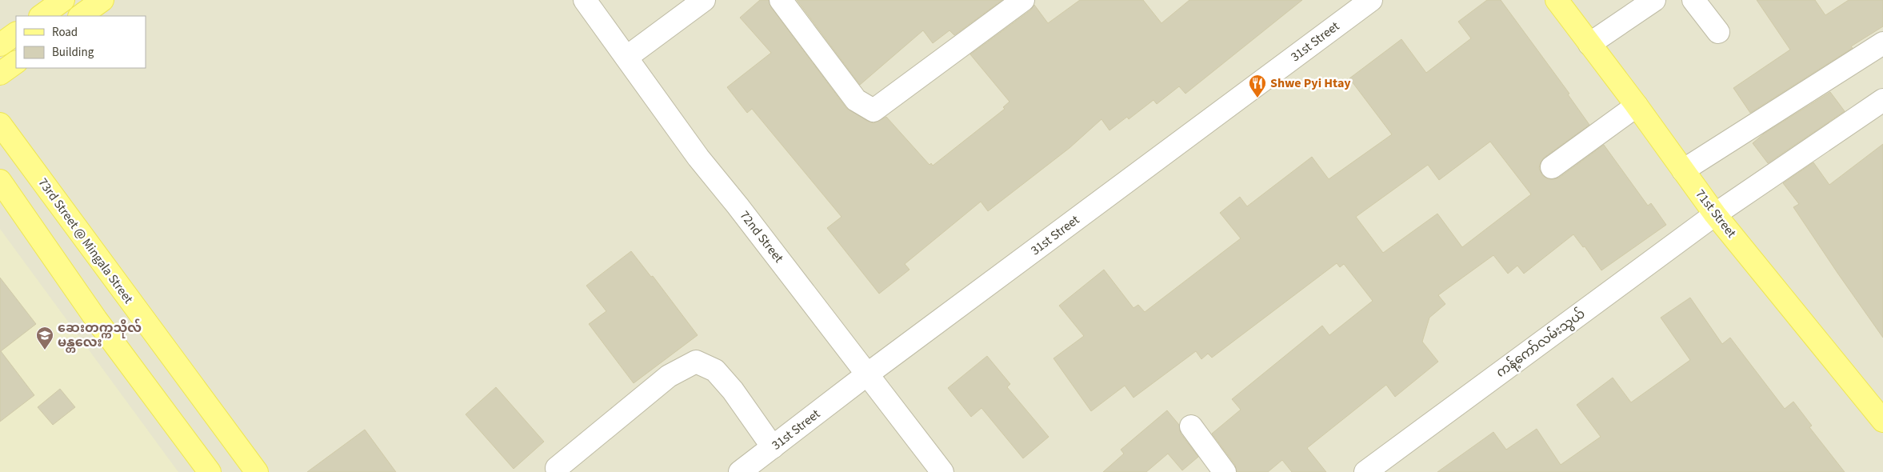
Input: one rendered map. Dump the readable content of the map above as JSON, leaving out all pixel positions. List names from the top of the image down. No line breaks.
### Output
{"streets":{"main road":["71st Street","73rd Street @ Mingala Street"],"street":["31st Street","72nd Street","ကန့်ကော်လမ်းသွယ်"]},"crossings":[["31st Street","72nd Street"],["71st Street","ကန့်ကော်လမ်းသွယ်"]],"places":{"restaurant":["Shwe Pyi Htay"],"school or university":["ဆေးတက္ကသိုလ် မန္တလေး"]},"legend":["Road","Building"]}
